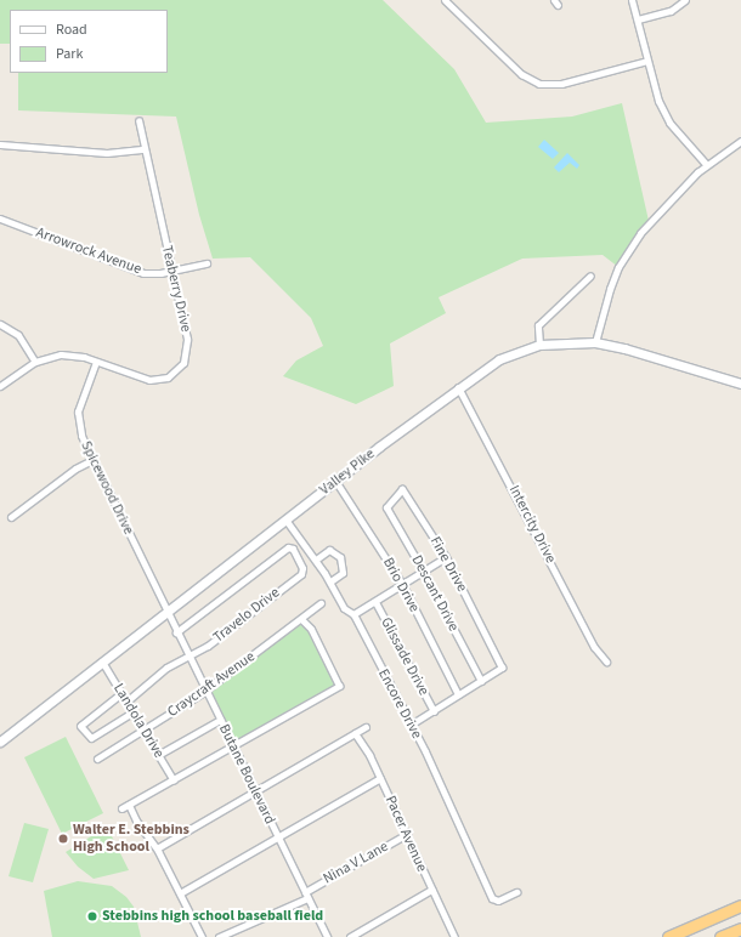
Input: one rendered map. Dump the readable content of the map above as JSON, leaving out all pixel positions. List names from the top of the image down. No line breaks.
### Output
{"streets":{"street":["Arrowrock Avenue","Teaberry Drive","Valley Pike","Spicewood Drive","Intercity Drive","Fine Drive","Brio Drive","Descant Drive","Travelo Drive","Glissade Drive","Craycraft Avenue","Encore Drive","Landola Drive","Butane Boulevard","Pacer Avenue","Nina V Lane"]},"crossings":[["Arrowrock Avenue","Teaberry Drive"],["Teaberry Drive","Spicewood Drive"],["Valley Pike","Spicewood Drive"],["Valley Pike","Intercity Drive"],["Valley Pike","Brio Drive"],["Valley Pike","Encore Drive"],["Valley Pike","Landola Drive"],["Valley Pike","Butane Boulevard"],["Spicewood Drive","Butane Boulevard"],["Fine Drive","Descant Drive"],["Travelo Drive","Landola Drive"],["Travelo Drive","Butane Boulevard"],["Craycraft Avenue","Landola Drive"],["Craycraft Avenue","Butane Boulevard"],["Butane Boulevard","Nina V Lane"],["Pacer Avenue","Nina V Lane"]],"places":["Walter E. Stebbins High School","Stebbins high school baseball field"],"legend":["Road","Park"]}
